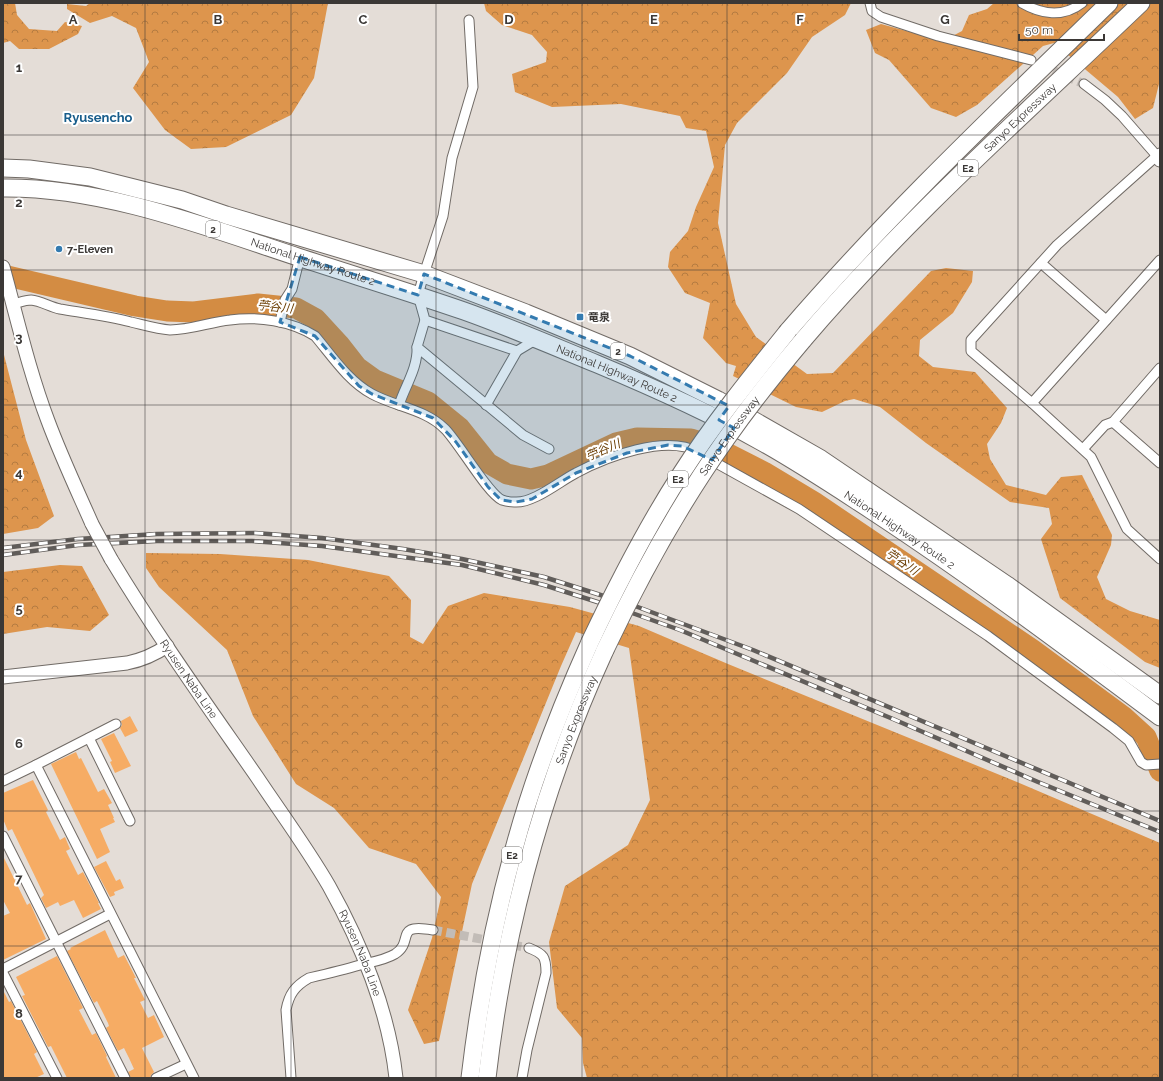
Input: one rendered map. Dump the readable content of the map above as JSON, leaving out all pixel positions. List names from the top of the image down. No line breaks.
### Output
{"streets":{"highway":["Sanyo Expressway","E2","2","National Highway Route 2"],"main road":["Ryusen Naba Line"]},"districts":["Ryusencho"],"water":["苧谷川"],"places":{"other":["7-Eleven"],"transit":["竜泉"]},"scale_bar":"50 m","grid":{"columns":["A","B","C","D","E","F","G"],"rows":["1","2","3","4","5","6","7","8"]}}
